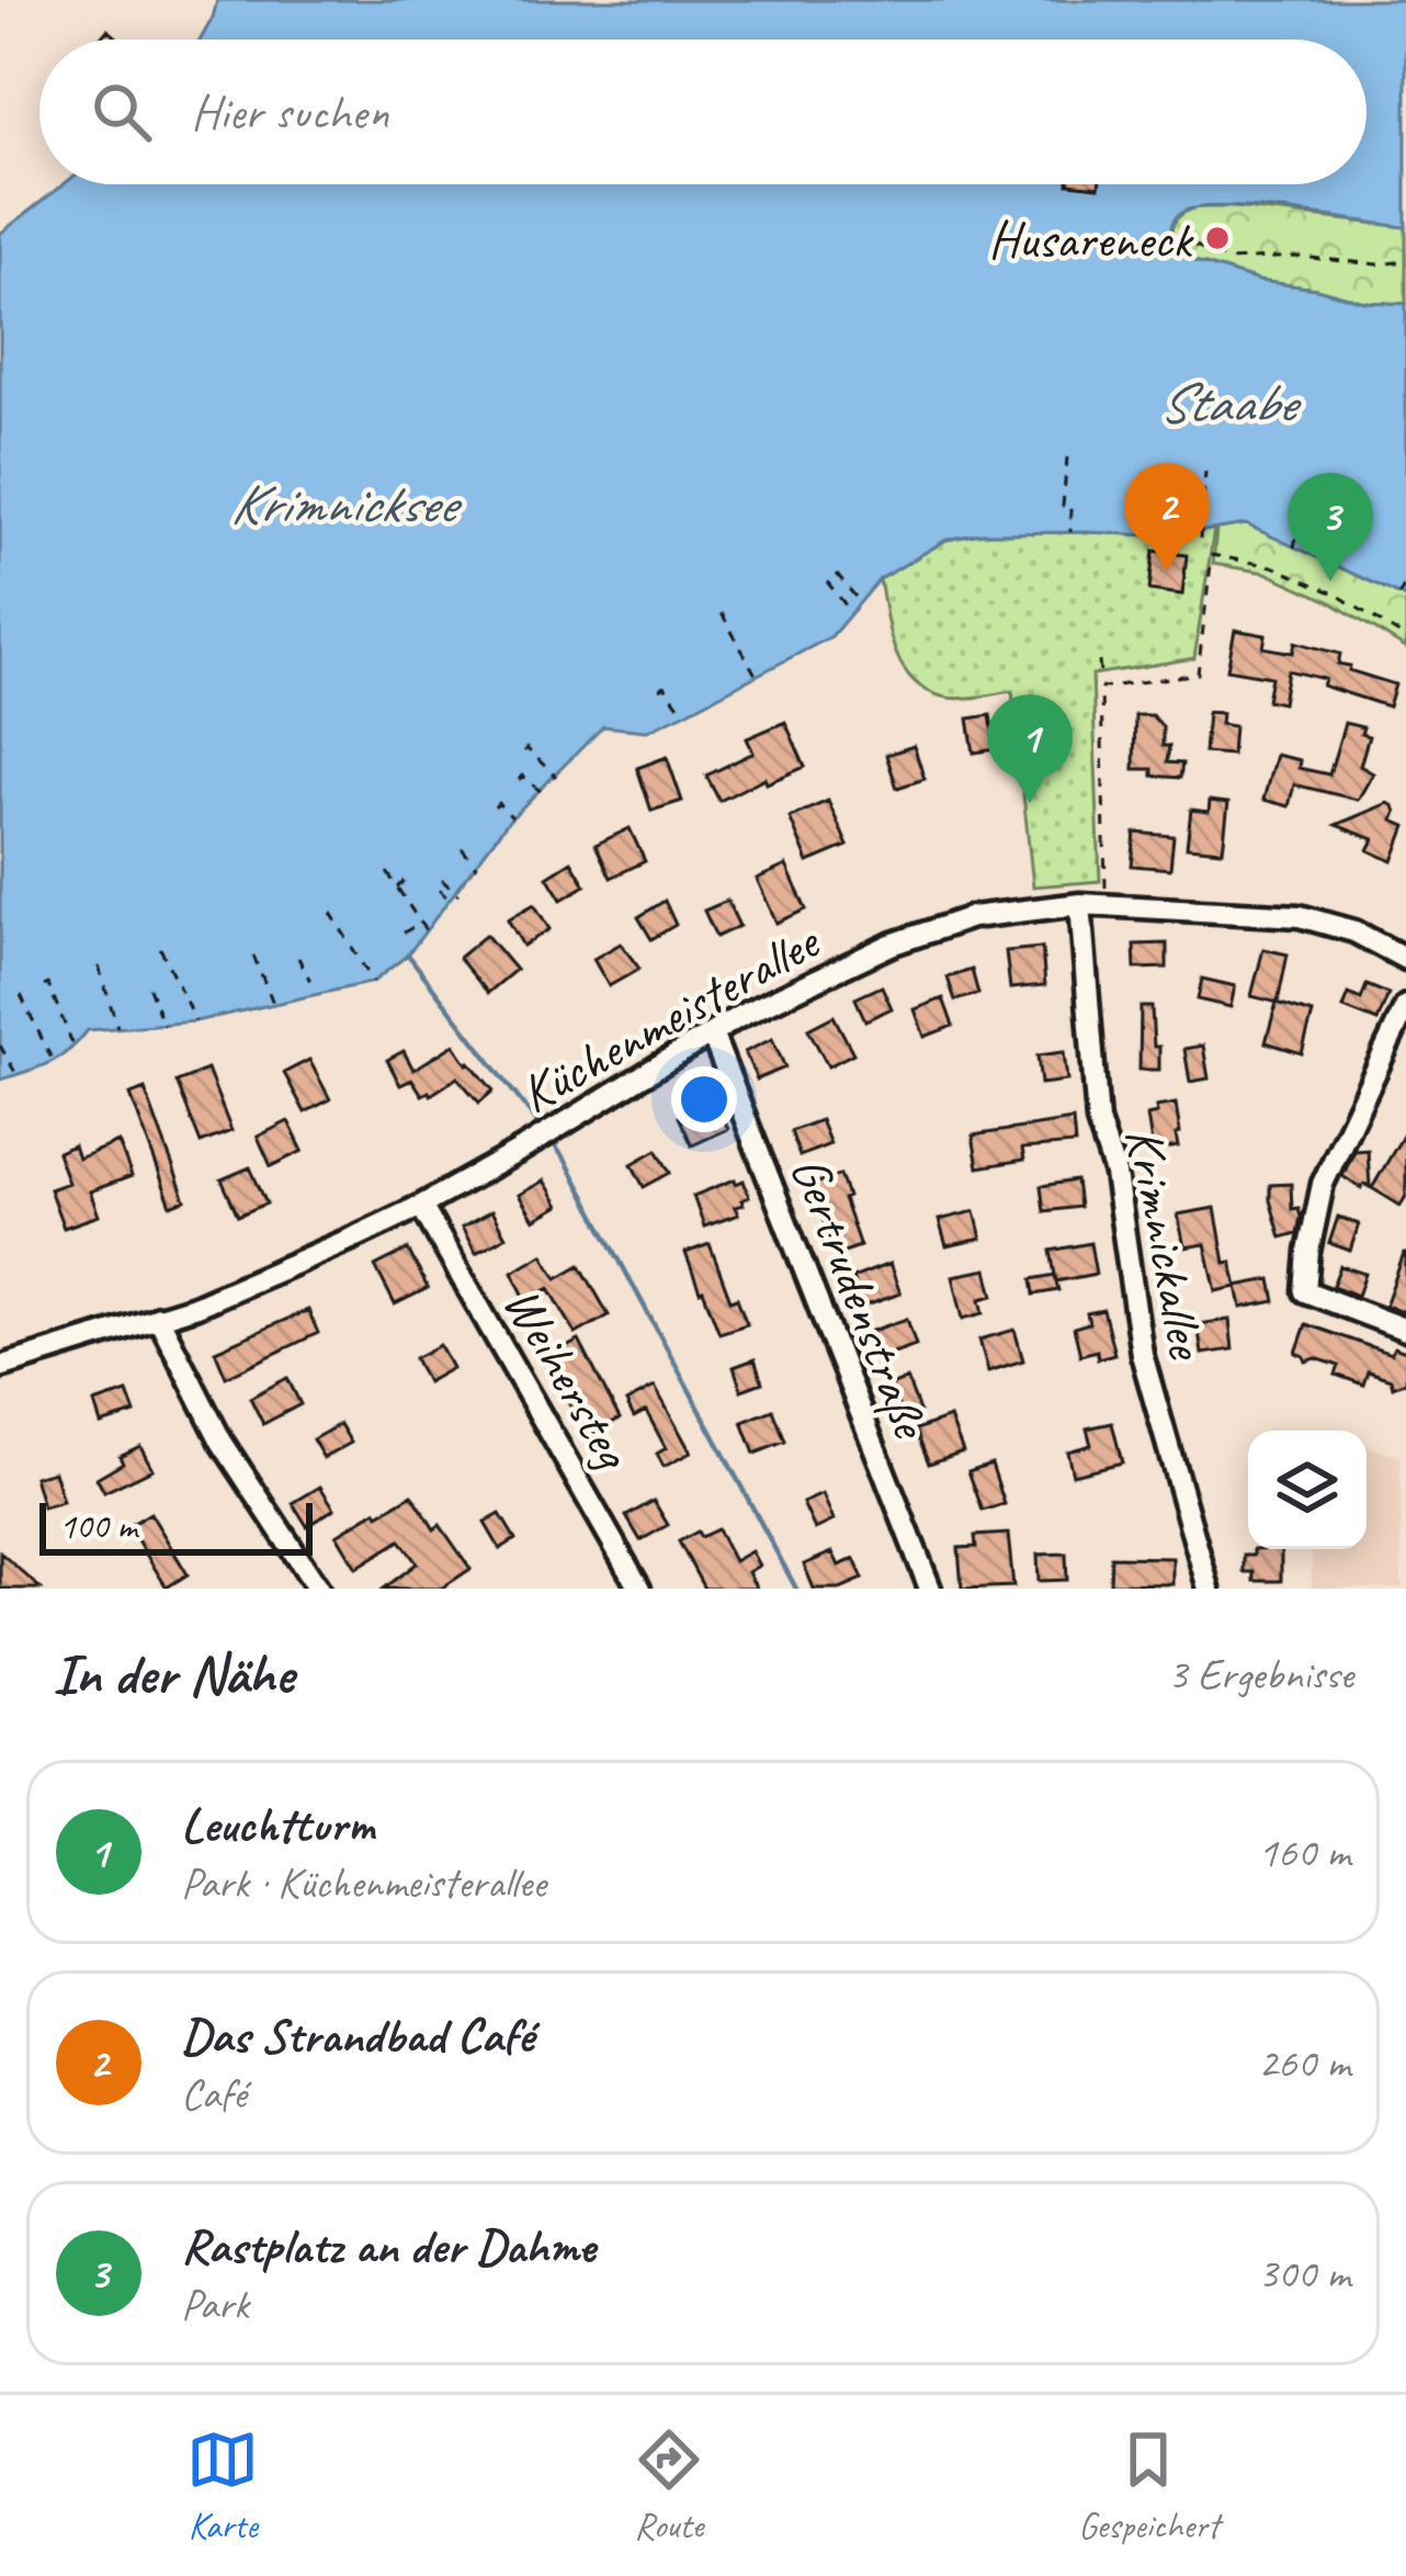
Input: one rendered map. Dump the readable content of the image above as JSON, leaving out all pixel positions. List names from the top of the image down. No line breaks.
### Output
{"streets":{"street":["Küchenmeisterallee","Krimnickallee","Gertrudenstraße","Weihersteg"]},"crossings":[["Küchenmeisterallee","Krimnickallee"],["Küchenmeisterallee","Gertrudenstraße"],["Küchenmeisterallee","Weihersteg"]],"water":["Staabe","Krimnicksee"],"places":["Husareneck"],"scale_bar":"100 m","page":{"search":"Hier suchen","pins":["2","3","1"],"scale":"100 m","heading":["In der Nähe","3 Ergebnisse"],"list":[{"mark":"1","name":"Leuchtturm","note":"Park · Küchenmeisterallee","value":"160 m"},{"mark":"2","name":"Das Strandbad Café","note":"Café","value":"260 m"},{"mark":"3","name":"Rastplatz an der Dahme","note":"Park","value":"300 m"}],"nav":["Karte","Route","Gespeichert"]}}
